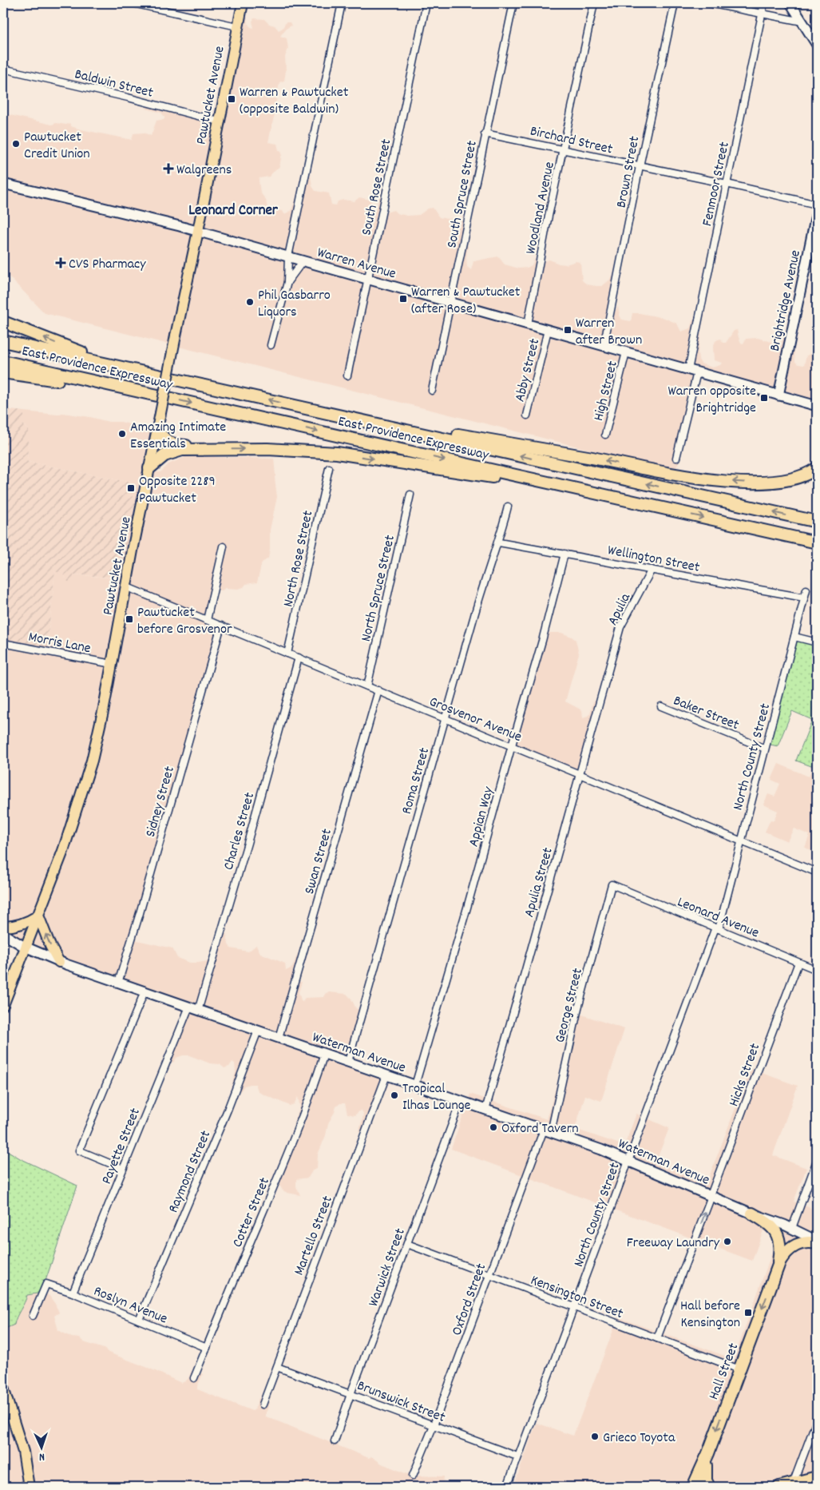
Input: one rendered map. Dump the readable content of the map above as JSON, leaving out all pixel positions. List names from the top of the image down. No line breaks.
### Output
{"streets":{"highway":["East Providence Expressway","Hall Street"],"main road":["Pawtucket Avenue","Warren Avenue","Brightridge Avenue","Waterman Avenue"],"street":["Baldwin Street","Birchard Street","Brown Street","Fenmoor Street","South Rose Street","South Spruce Street","Woodland Avenue","Abby Street","High Street","Wellington Street","North Rose Street","North Spruce Street","Apulia","Morris Lane","Baker Street","Grosvenor Avenue","North County Street","Roma Street","Sidney Street","Appian Way","Charles Street","Swan Street","Apulia Street","Leonard Avenue","George Street","Hicks Street","Payette Street","Raymond Street","Cotter Street","Martello Street","Warwick Street","Kensington Street","Oxford Street","Roslyn Avenue","Brunswick Street"]},"crossings":[["Baldwin Street","Pawtucket Avenue"],["Pawtucket Avenue","Warren Avenue"],["Pawtucket Avenue","Morris Lane"],["Pawtucket Avenue","Grosvenor Avenue"],["Pawtucket Avenue","Waterman Avenue"],["Birchard Street","Brown Street"],["Birchard Street","Fenmoor Street"],["Birchard Street","South Spruce Street"],["Birchard Street","Woodland Avenue"],["Brown Street","Warren Avenue"],["Fenmoor Street","Warren Avenue"],["South Rose Street","Warren Avenue"],["South Spruce Street","Warren Avenue"],["Woodland Avenue","Warren Avenue"],["Warren Avenue","Brightridge Avenue"],["Warren Avenue","Abby Street"],["Warren Avenue","High Street"],["Wellington Street","Apulia"],["Wellington Street","North County Street"],["Wellington Street","Roma Street"],["Wellington Street","Appian Way"],["North Rose Street","Grosvenor Avenue"],["North Spruce Street","Grosvenor Avenue"],["Apulia","Apulia Street"],["Baker Street","North County Street"],["Grosvenor Avenue","North County Street"],["Grosvenor Avenue","Roma Street"],["Grosvenor Avenue","Sidney Street"],["Grosvenor Avenue","Appian Way"],["Grosvenor Avenue","Charles Street"],["Grosvenor Avenue","Swan Street"],["Grosvenor Avenue","Apulia Street"],["North County Street","Leonard Avenue"],["North County Street","Waterman Avenue"],["North County Street","Kensington Street"],["North County Street","Brunswick Street"],["Roma Street","Waterman Avenue"],["Sidney Street","Waterman Avenue"],["Appian Way","Waterman Avenue"],["Charles Street","Waterman Avenue"],["Swan Street","Waterman Avenue"],["Apulia Street","Waterman Avenue"],["Leonard Avenue","George Street"],["Leonard Avenue","Hicks Street"],["George Street","Waterman Avenue"],["George Street","Oxford Street"],["Waterman Avenue","Hicks Street"],["Waterman Avenue","Payette Street"],["Waterman Avenue","Raymond Street"],["Waterman Avenue","Cotter Street"],["Waterman Avenue","Martello Street"],["Waterman Avenue","Warwick Street"],["Waterman Avenue","Oxford Street"],["Waterman Avenue","Hall Street"],["Hicks Street","Kensington Street"],["Payette Street","Roslyn Avenue"],["Raymond Street","Roslyn Avenue"],["Cotter Street","Roslyn Avenue"],["Martello Street","Brunswick Street"],["Warwick Street","Kensington Street"],["Warwick Street","Brunswick Street"],["Kensington Street","Oxford Street"],["Kensington Street","Hall Street"],["Oxford Street","Brunswick Street"]],"one_way":["Hicks Street","Hall Street"],"districts":["Leonard Corner"],"places":{"transit":["Warren & Pawtucket (opposite Baldwin)","Warren & Pawtucket (after Rose)","Warren after Brown","Warren opposite Brightridge","Opposite 2289 Pawtucket","Pawtucket before Grosvenor","Hall before Kensington"],"other":["Pawtucket Credit Union","Phil Gasbarro Liquors","Amazing Intimate Essentials","Tropical Ilhas Lounge","Oxford Tavern","Freeway Laundry","Grieco Toyota"],"health":["Walgreens","CVS Pharmacy"]},"north":"bottom"}
